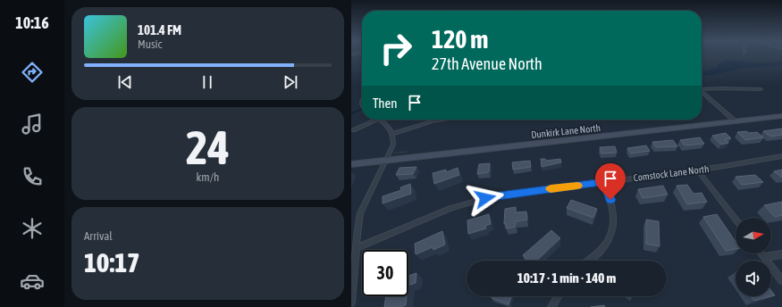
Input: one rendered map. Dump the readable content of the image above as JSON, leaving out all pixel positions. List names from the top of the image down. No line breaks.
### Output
{"streets":{"street":["Dunkirk Lane North","Comstock Lane North"]},"north":"right","page":{"tabs":"10:16","turn":["120 m","27th Avenue North"],"song":["101.4 FM","Music"],"then":"Then","tile":[["24","km/h"],["Arrival","10:17"]],"limit":"30","trip":"10:17 · 1 min · 140 m"}}
